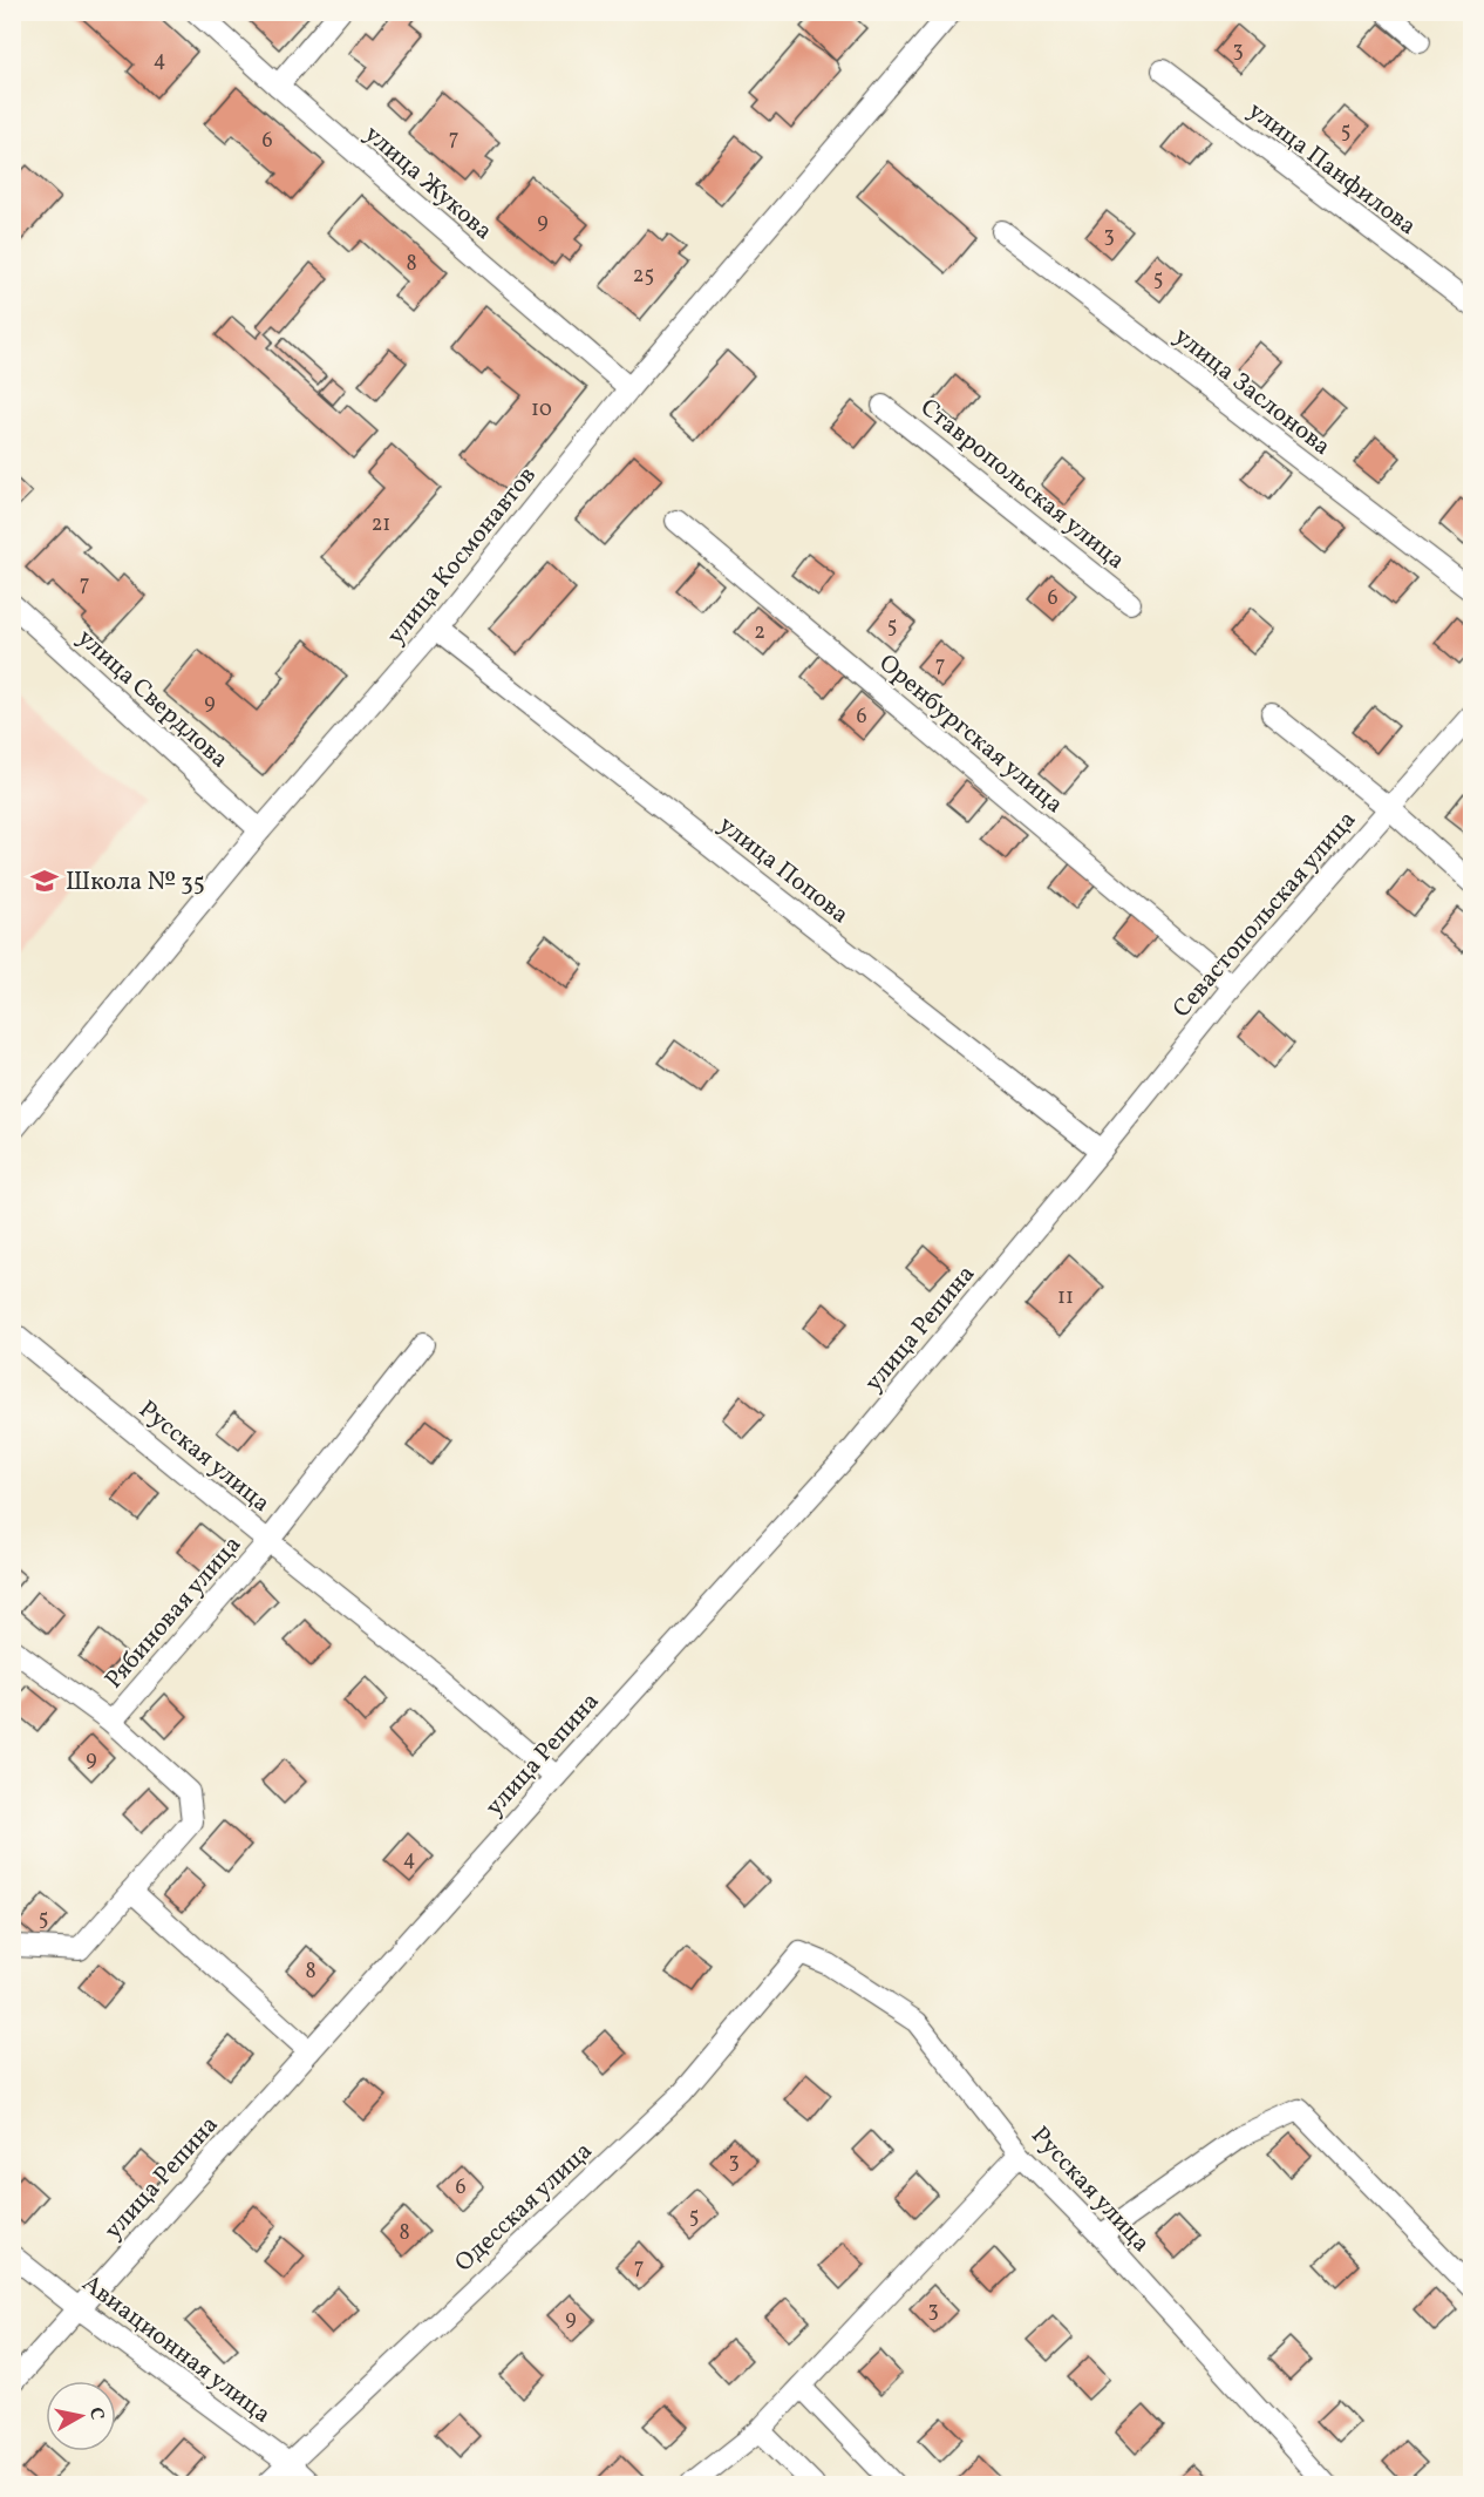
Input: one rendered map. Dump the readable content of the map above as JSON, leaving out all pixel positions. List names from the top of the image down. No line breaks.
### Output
{"streets":{"street":["улица Панфилова","улица Жукова","улица Заслонова","Ставропольская улица","улица Космонавтов","улица Свердлова","Оренбургская улица","улица Попова","Севастопольская улица","улица Репина","Русская улица","Рябиновая улица","Одесская улица","Авиационная улица"]},"crossings":[["улица Жукова","улица Космонавтов"],["улица Космонавтов","улица Свердлова"],["улица Космонавтов","улица Попова"],["Оренбургская улица","Севастопольская улица"],["улица Попова","Севастопольская улица"],["улица Попова","улица Репина"],["Севастопольская улица","улица Репина"],["улица Репина","Авиационная улица"],["Русская улица","Рябиновая улица"],["Русская улица","Одесская улица"],["Одесская улица","Авиационная улица"]],"places":{"school or university":["Школа № 35"]},"house_numbers":["3","4","5","7","6","9","3","8","25","5","10","21","7","6","5","2","7","9","6","11","9","4","5","8","3","6","5","8","7","3","9"],"north":"right"}
